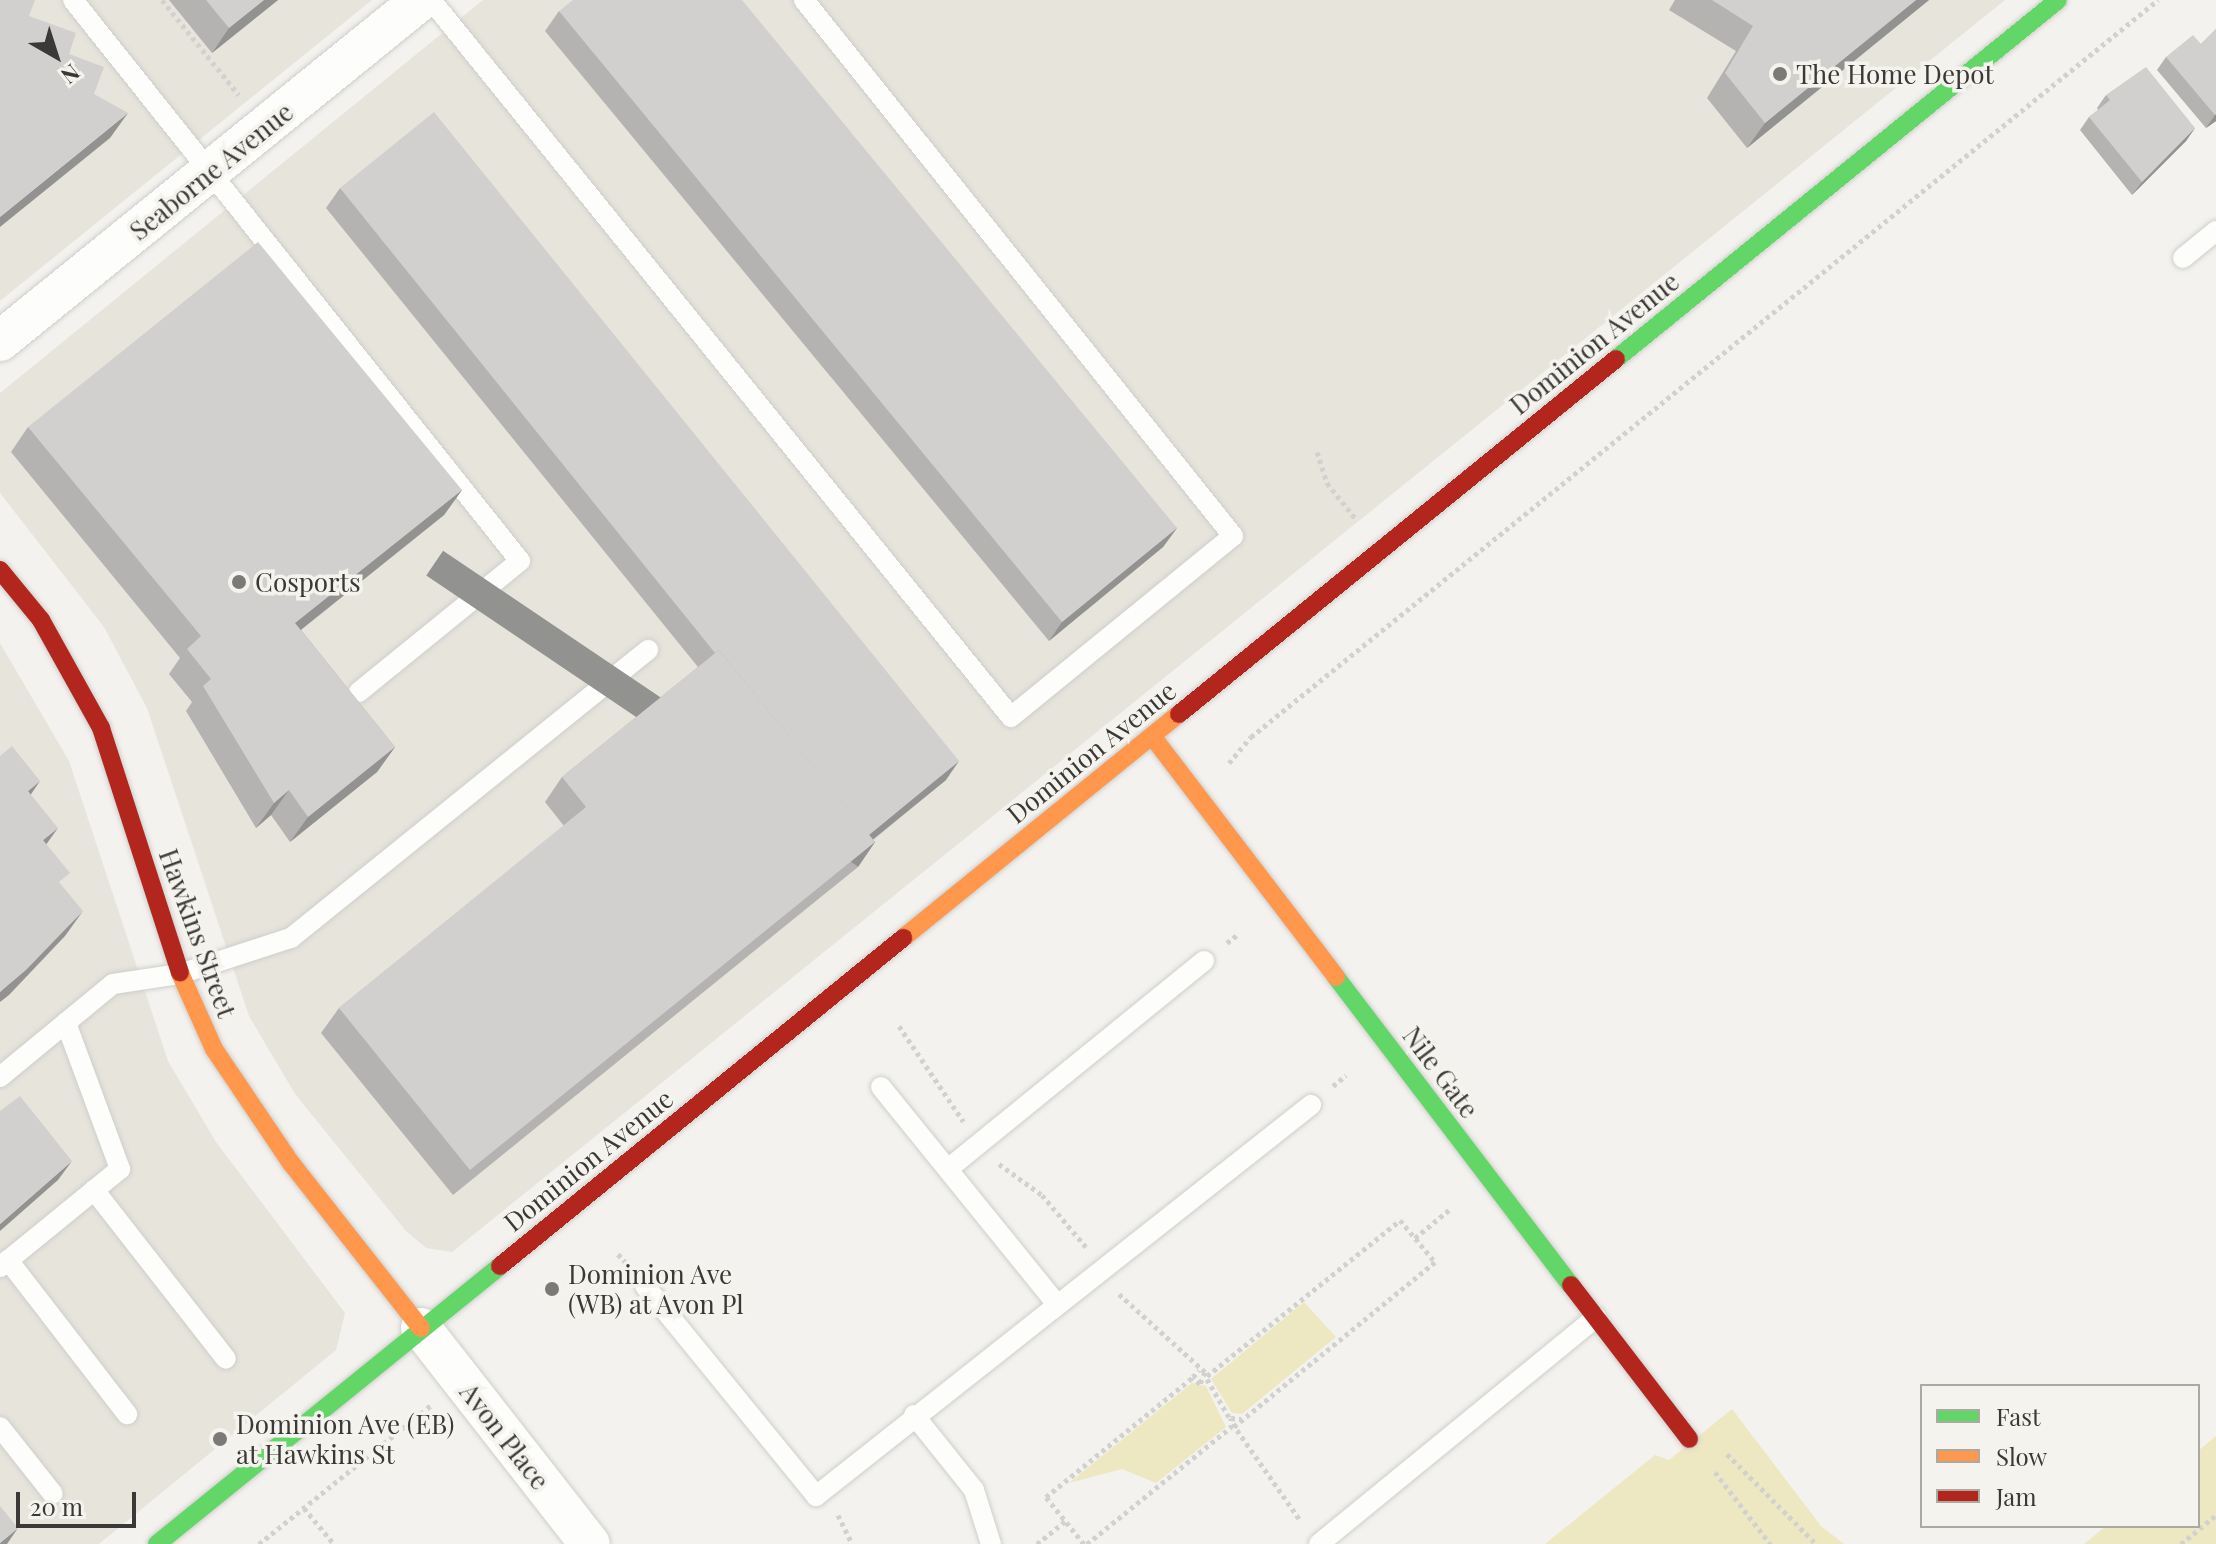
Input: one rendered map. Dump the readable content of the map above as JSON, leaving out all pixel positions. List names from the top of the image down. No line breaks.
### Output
{"streets":{"main road":["Dominion Avenue","Hawkins Street","Nile Gate"],"street":["Seaborne Avenue","Avon Place"]},"crossings":[["Dominion Avenue","Hawkins Street"],["Dominion Avenue","Nile Gate"],["Dominion Avenue","Avon Place"],["Hawkins Street","Avon Place"]],"places":["The Home Depot","Cosports","Dominion Ave (WB) at Avon Pl","Dominion Ave (EB) at Hawkins St"],"legend":["Fast","Slow","Jam"],"scale_bar":"20 m","north":"bottom right"}
